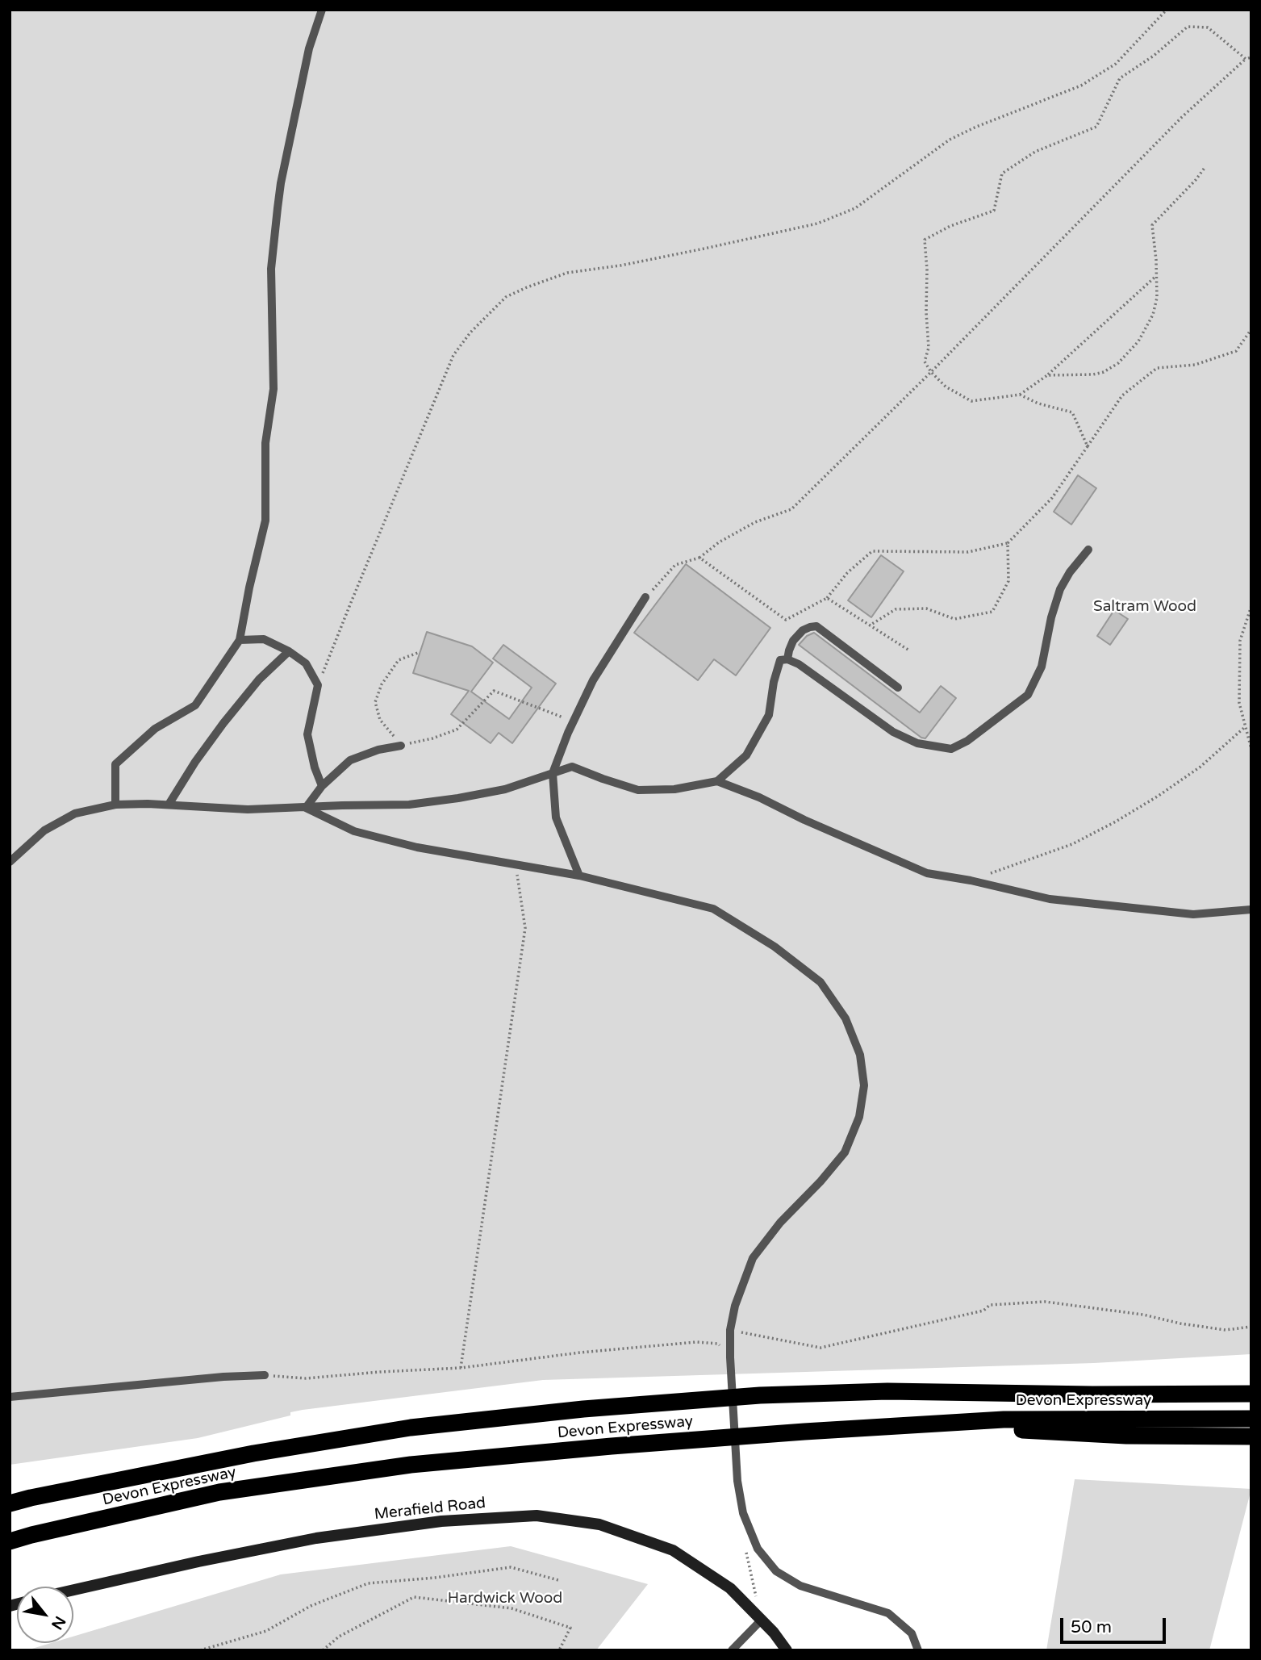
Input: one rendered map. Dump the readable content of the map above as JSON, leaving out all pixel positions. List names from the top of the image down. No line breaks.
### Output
{"streets":{"highway":["Devon Expressway"],"street":["Merafield Road"]},"parks":["Saltram Wood","Hardwick Wood"],"scale_bar":"50 m","north":"bottom right"}
